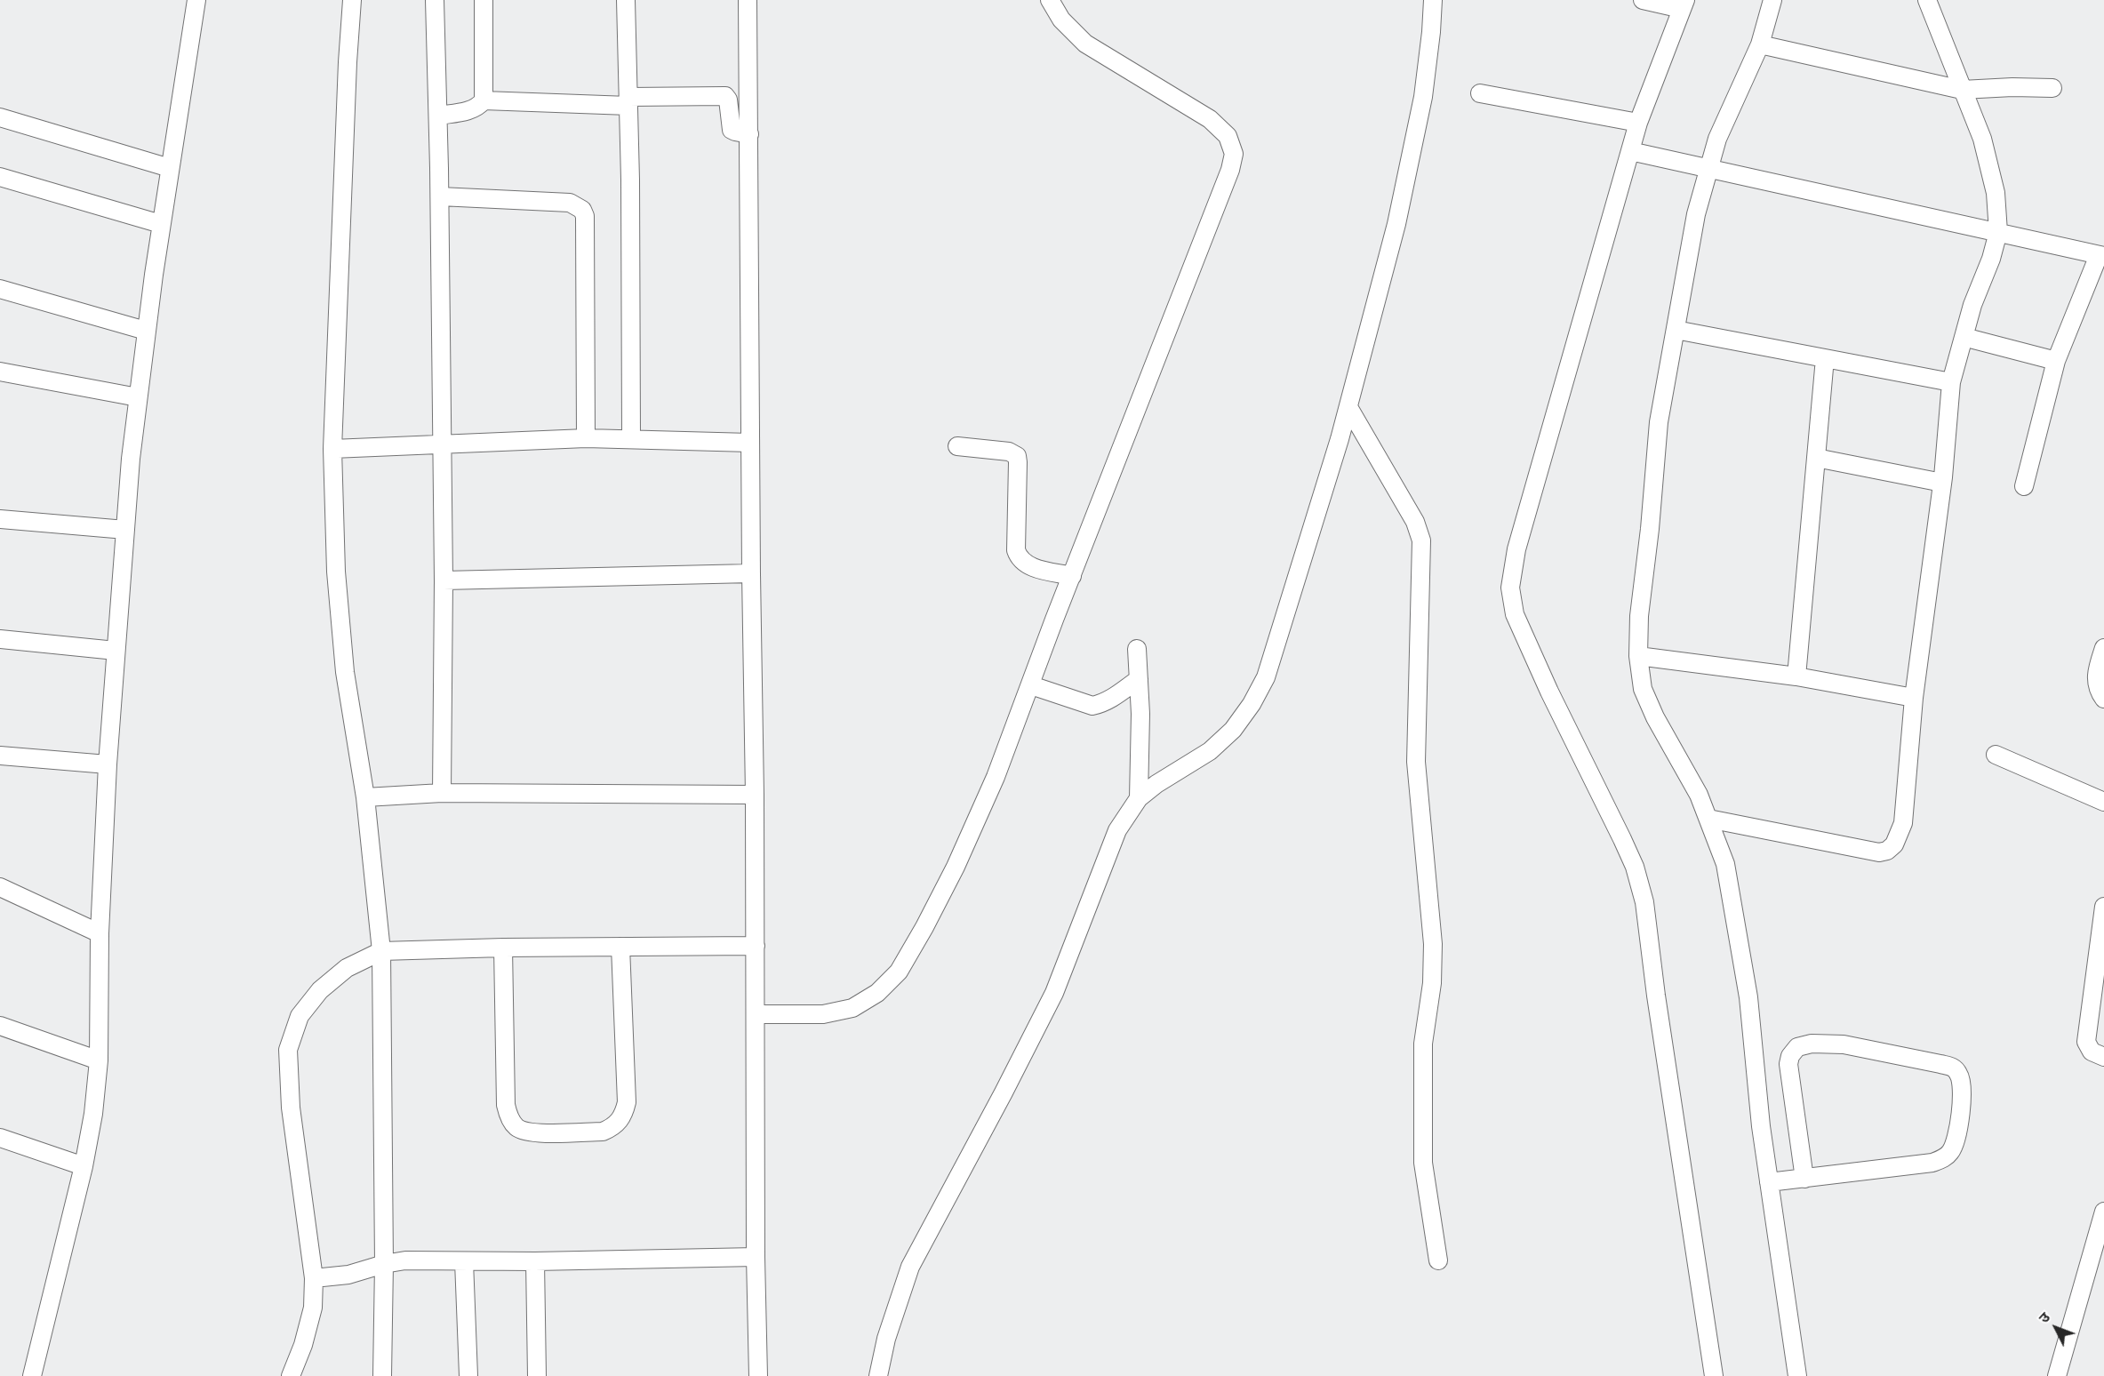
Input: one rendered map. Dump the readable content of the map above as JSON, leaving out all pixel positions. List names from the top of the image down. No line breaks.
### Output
{"north":"top left"}
